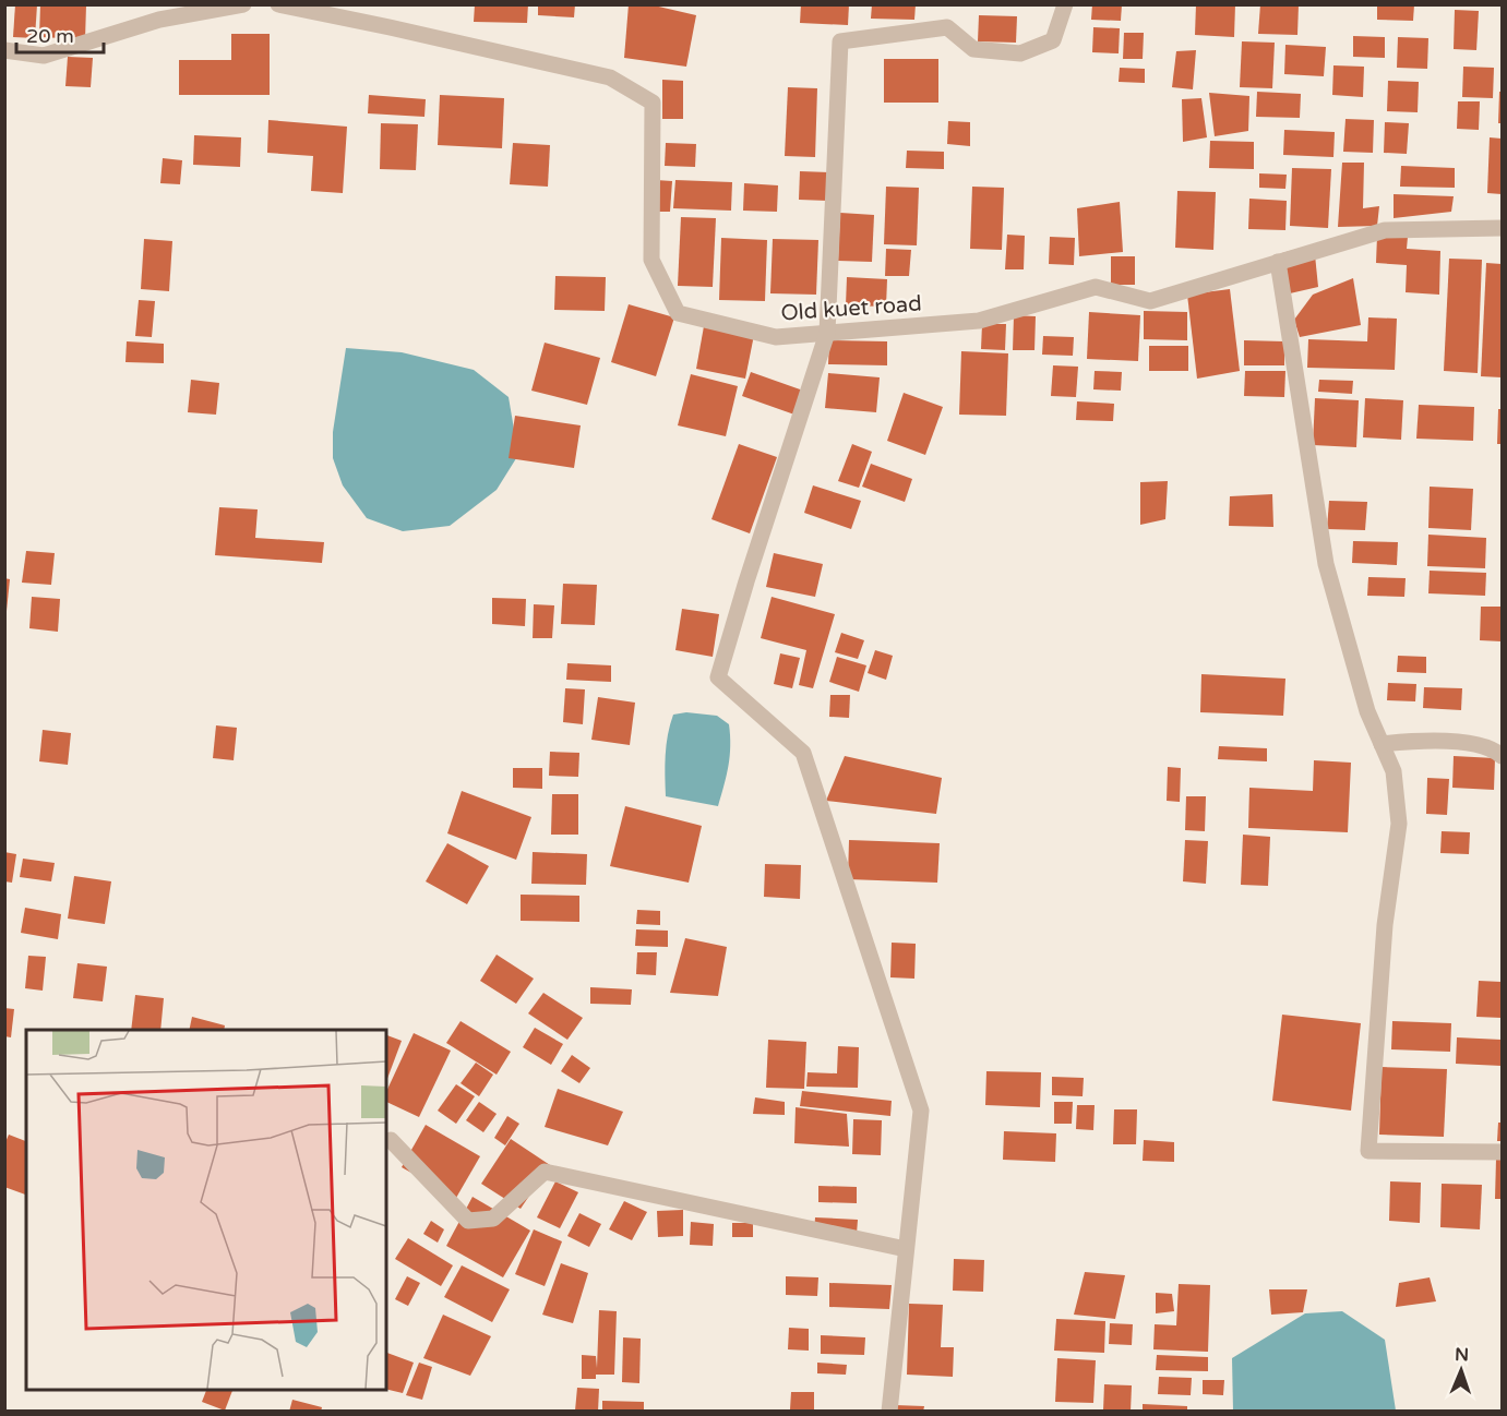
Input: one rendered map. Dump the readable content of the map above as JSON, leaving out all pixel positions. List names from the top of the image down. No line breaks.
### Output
{"streets":{"street":["Old kuet road"]},"scale_bar":"20 m","north":"top"}
